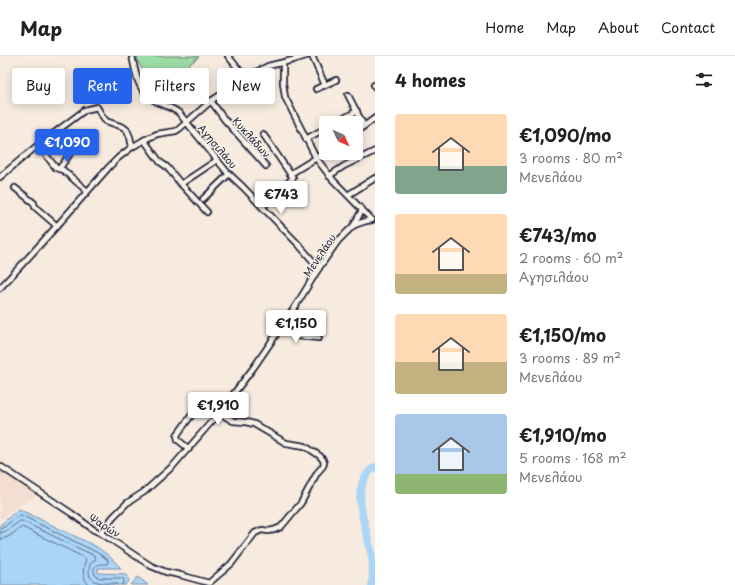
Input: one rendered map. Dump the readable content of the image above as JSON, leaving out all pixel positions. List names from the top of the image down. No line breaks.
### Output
{"streets":{"street":["Κυκλάδων","Αγησιλάου","Μενελάου","Ψαρών"]},"crossings":[["Αγησιλάου","Μενελάου"],["Μενελάου","Ψαρών"]],"north":"bottom right","page":{"header":"Map","nav":["Home","Map","About","Contact"],"heading":"4 homes","chip":["Buy","Rent","Filters","New"],"list":[{"name":"€1,090/mo","note":"3 rooms · 80 m² · Μενελάου"},{"name":"€743/mo","note":"2 rooms · 60 m² · Αγησιλάου"},{"name":"€1,150/mo","note":"3 rooms · 89 m² · Μενελάου"},{"name":"€1,910/mo","note":"5 rooms · 168 m² · Μενελάου"}],"price":["€1,090","€743","€1,150","€1,910"]}}
